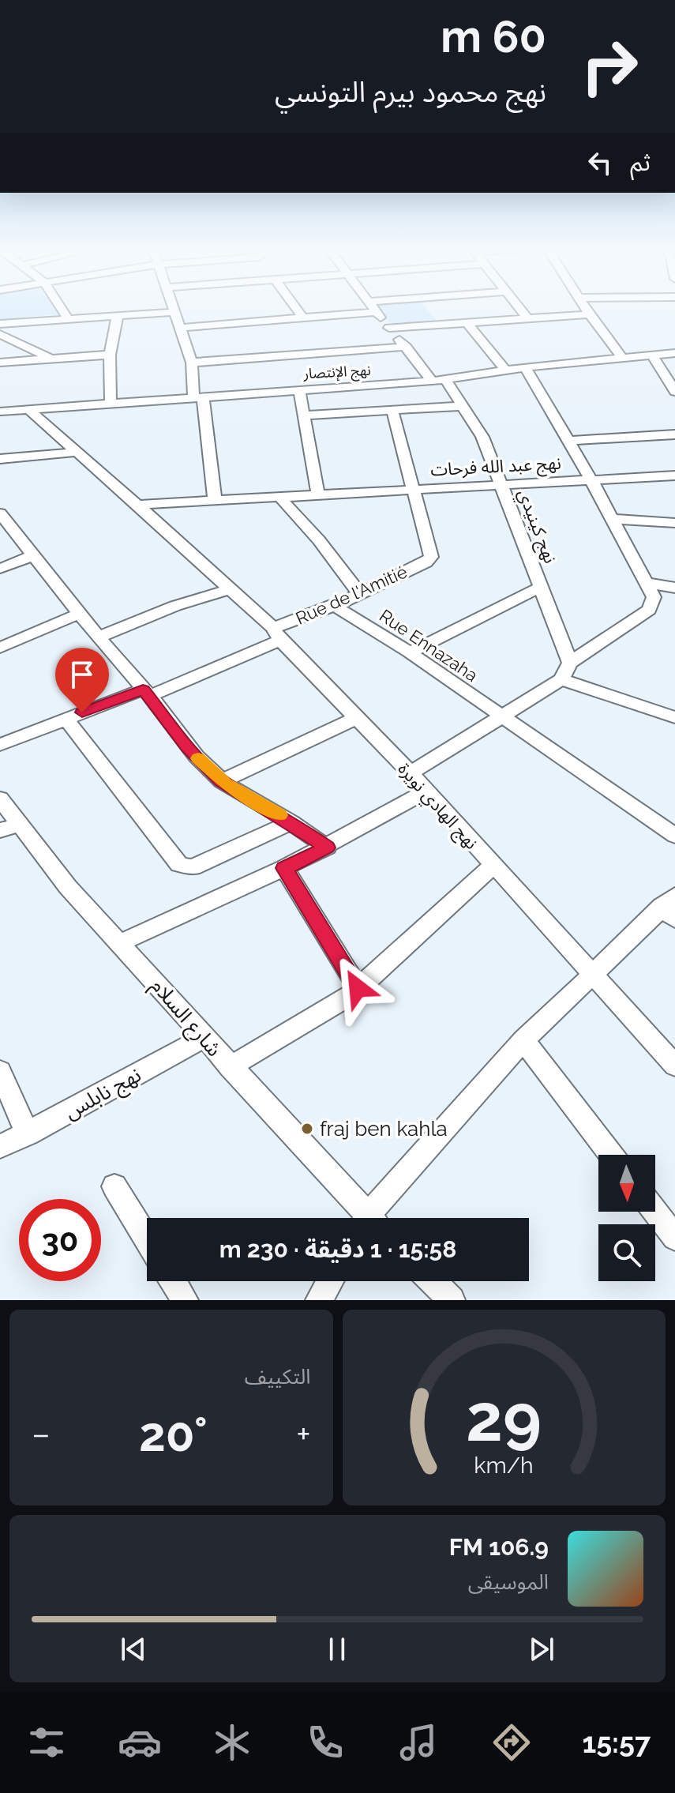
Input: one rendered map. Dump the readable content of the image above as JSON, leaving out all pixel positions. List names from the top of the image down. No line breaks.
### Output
{"streets":{"street":["نهج الإنتصار","نهج عبد الله فرحات","نهج كينيدي","Rue de l'Amitié","Rue Ennazaha","نهج الهادي نويرة","شارع السلام","نهج نابلس"]},"crossings":[["نهج الإنتصار","نهج كينيدي"],["نهج عبد الله فرحات","نهج كينيدي"],["نهج عبد الله فرحات","Rue de l'Amitié"],["نهج عبد الله فرحات","نهج الهادي نويرة"],["Rue de l'Amitié","Rue Ennazaha"],["Rue de l'Amitié","نهج الهادي نويرة"],["شارع السلام","نهج نابلس"]],"places":["fraj ben kahla"],"north":"bottom","page":{"turn":["60 m","نهج محمود بيرم التونسي"],"then":"ثم","limit":"30","trip":"15:58 · 1 دقيقة · 230 m","tile":"التكييف","heat":["−","20°","+"],"song":["106.9 FM","الموسيقى"],"tabs":"15:57","gauge":["29","km/h"]}}
